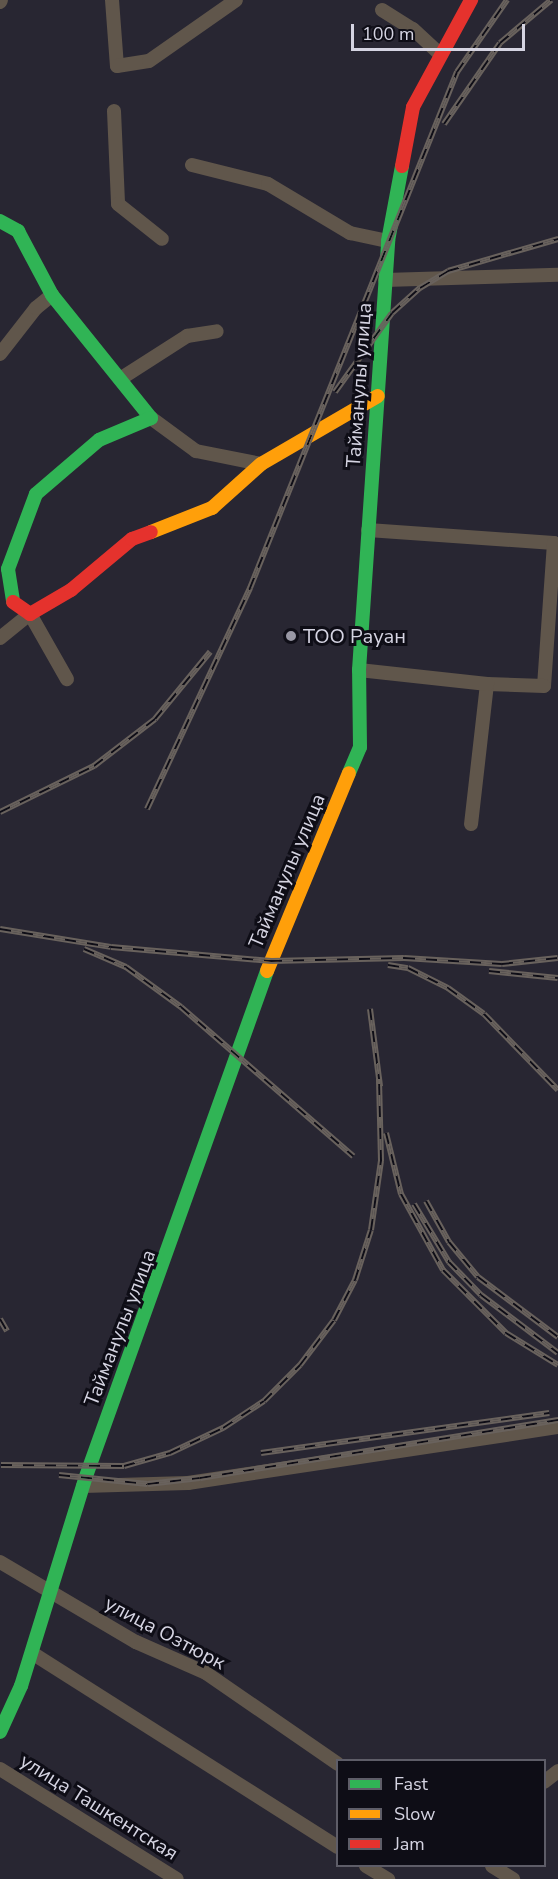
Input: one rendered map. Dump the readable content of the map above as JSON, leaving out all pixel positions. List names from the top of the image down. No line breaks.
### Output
{"streets":{"street":["Тайманулы улица","улица Озтюрк","улица Ташкентская"]},"crossings":[["Тайманулы улица","улица Озтюрк"]],"places":["ТОО Рауан"],"legend":["Fast","Slow","Jam"],"scale_bar":"100 m"}
